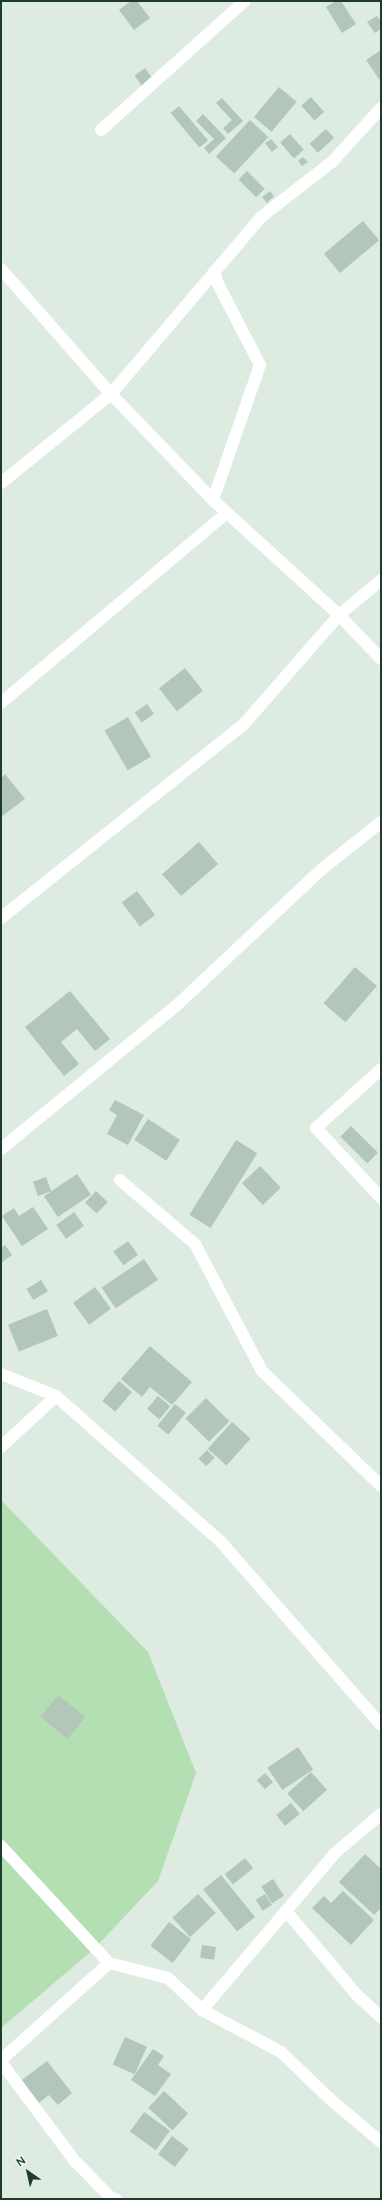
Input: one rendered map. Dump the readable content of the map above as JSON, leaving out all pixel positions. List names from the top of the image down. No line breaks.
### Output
{"north":"top left"}
